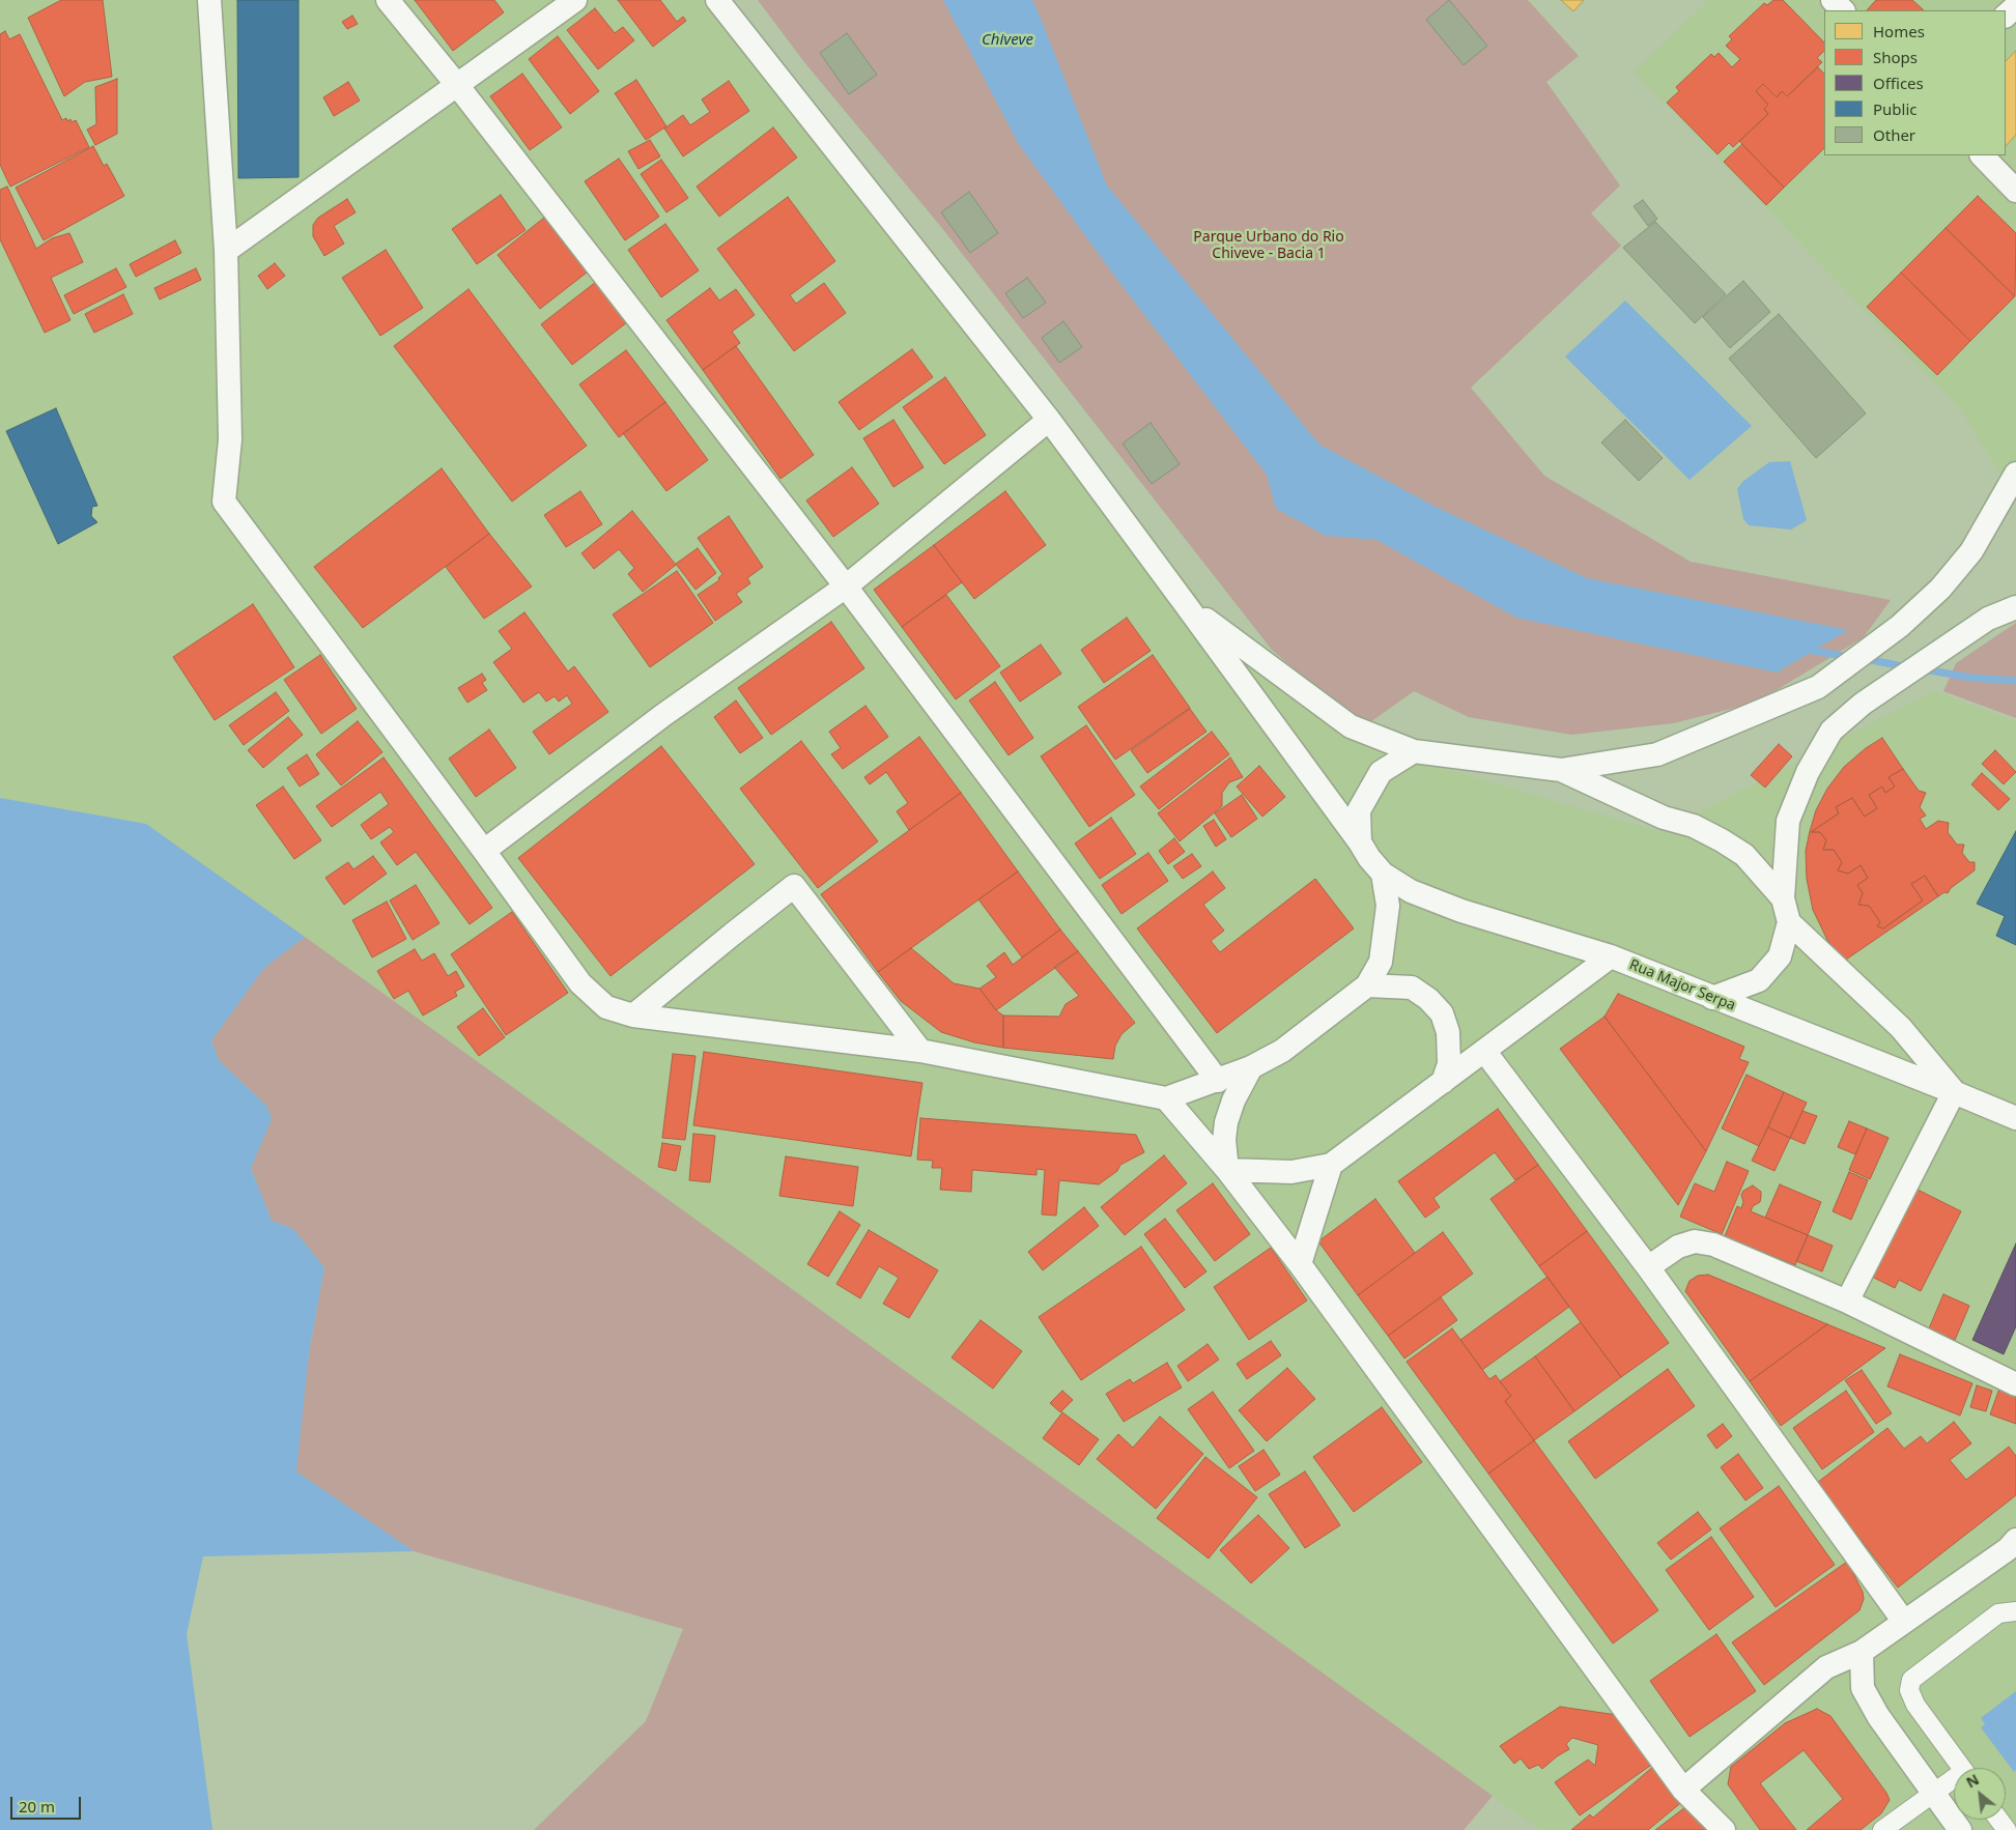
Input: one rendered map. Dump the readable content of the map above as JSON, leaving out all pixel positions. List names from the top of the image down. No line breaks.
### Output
{"streets":{"street":["Rua Major Serpa"]},"water":["Chiveve"],"parks":["Parque Urbano do Rio Chiveve - Bacia 1"],"legend":["Homes","Shops","Offices","Public","Other"],"scale_bar":"20 m","north":"top left"}
